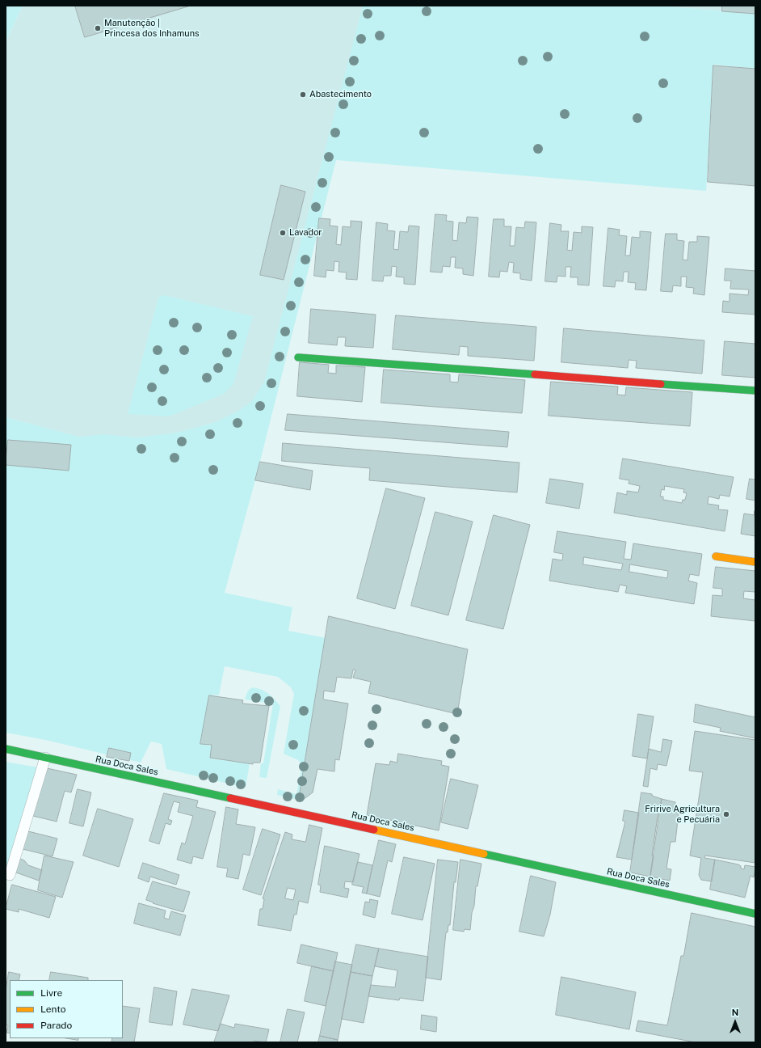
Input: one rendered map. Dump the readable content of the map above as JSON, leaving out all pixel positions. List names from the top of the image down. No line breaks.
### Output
{"streets":{"street":["Rua Doca Sales"]},"places":["Manutenção | Princesa dos Inhamuns","Abastecimento","Lavador","Fririve Agricultura e Pecuária"],"legend":["Livre","Lento","Parado"],"north":"top"}
